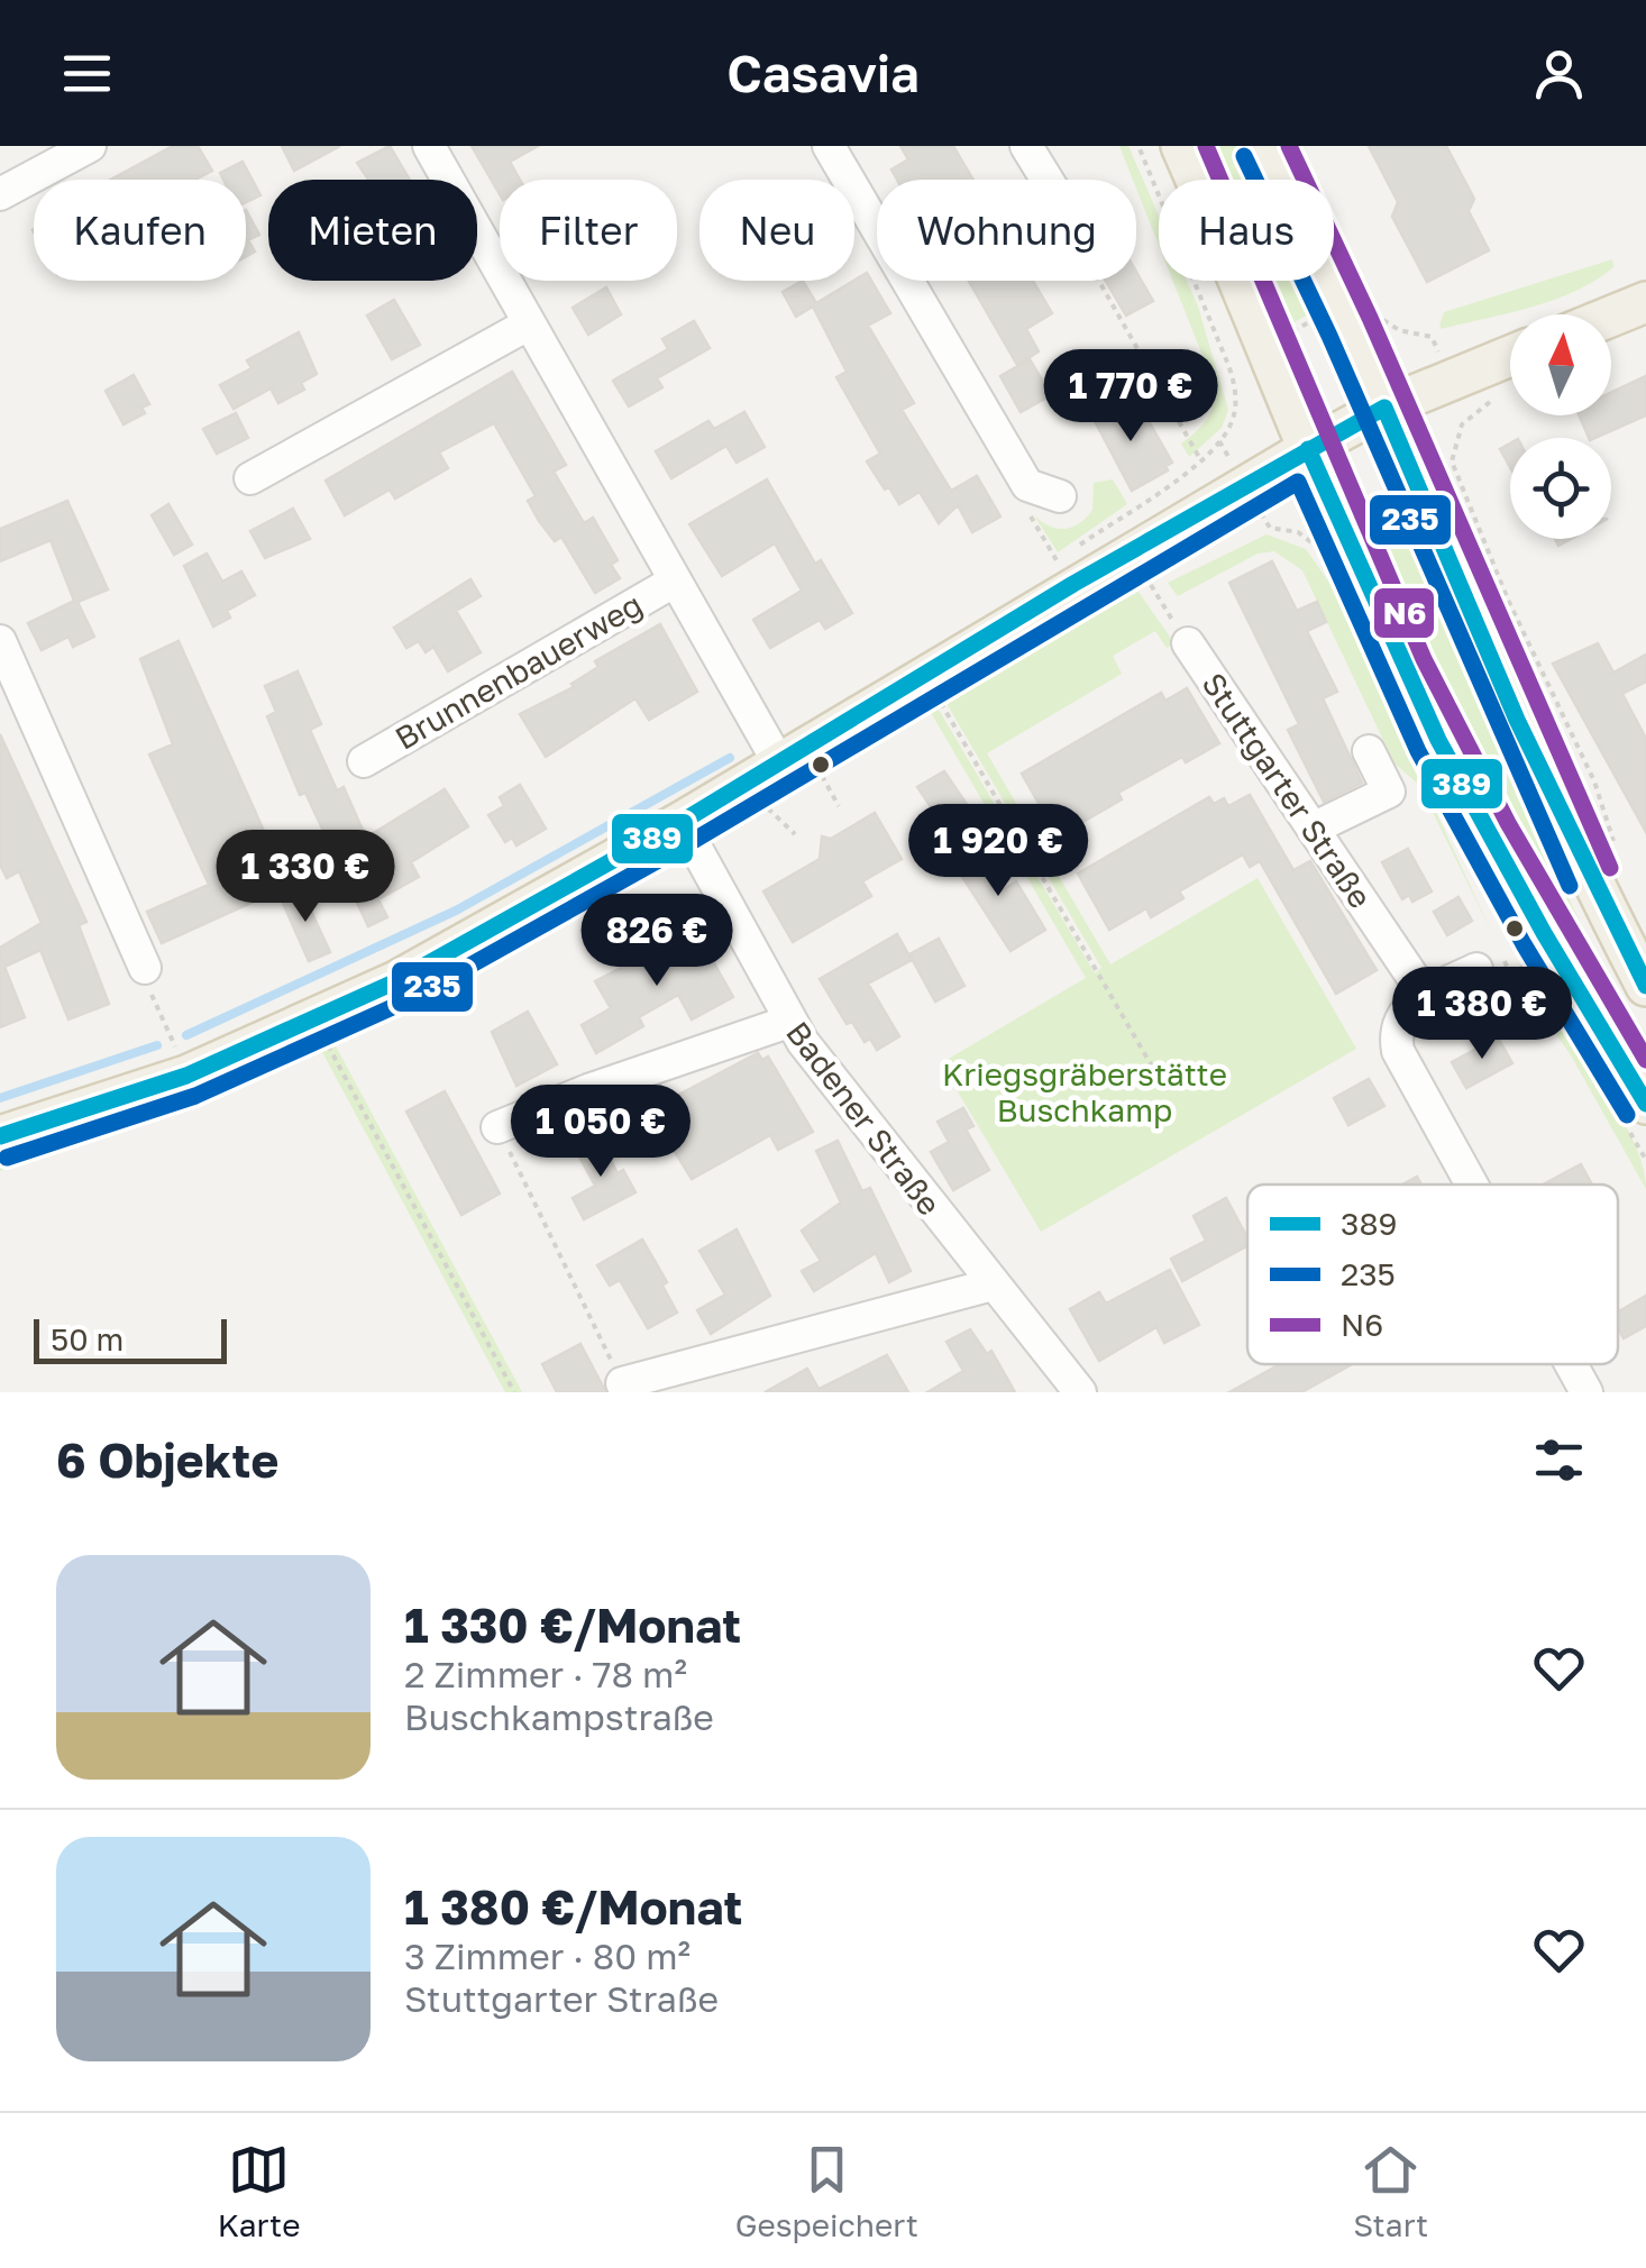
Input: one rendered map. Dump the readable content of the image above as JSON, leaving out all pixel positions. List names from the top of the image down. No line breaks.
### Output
{"streets":{"street":["Brunnenbauerweg","Stuttgarter Straße","Badener Straße"]},"parks":["Kriegsgräberstätte Buschkamp"],"lines":["transit line N6","transit line 235","transit line 389"],"legend":["389","235","N6"],"scale_bar":"50 m","north":"top","page":{"header":"Casavia","chip":["Kaufen","Mieten","Filter","Neu","Wohnung","Haus"],"price":["1 770 €","1 920 €","1 330 €","826 €","1 380 €","1 050 €"],"scale":"50 m","heading":"6 Objekte","list":[{"name":"1 330 €/Monat","note":"2 Zimmer · 78 m² · Buschkampstraße"},{"name":"1 380 €/Monat","note":"3 Zimmer · 80 m² · Stuttgarter Straße"}],"tabs":["Karte","Gespeichert","Start"]}}
